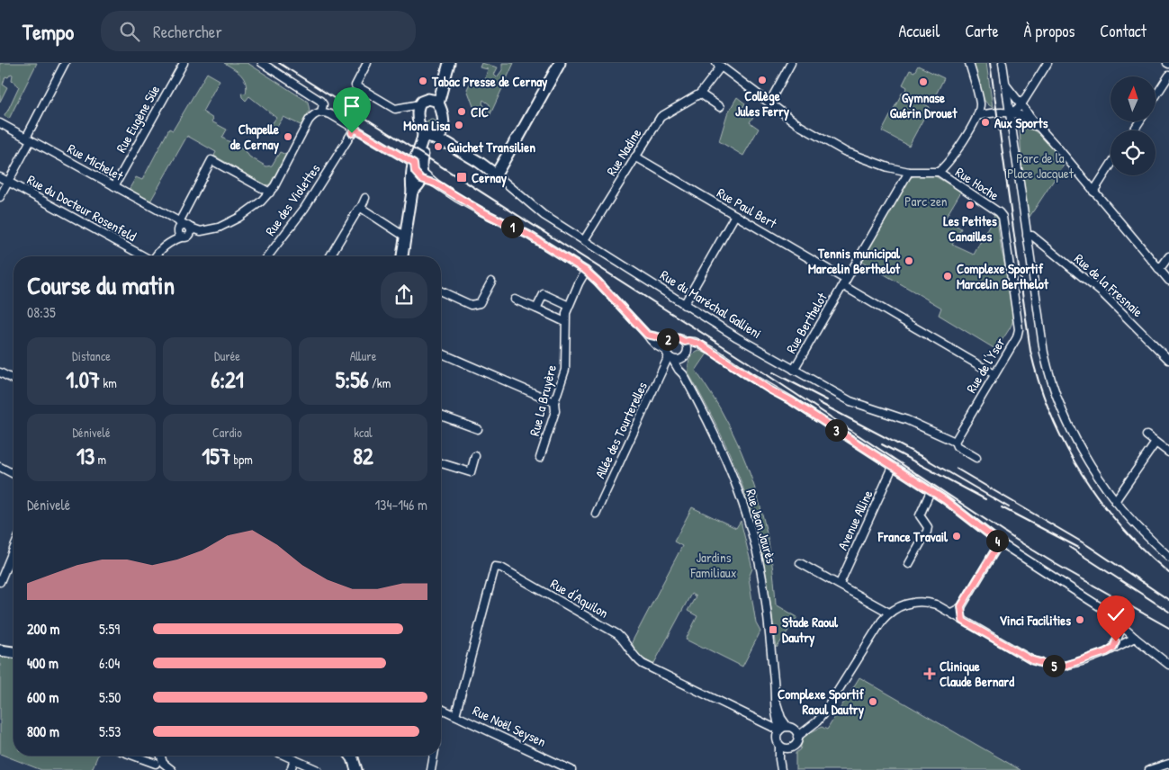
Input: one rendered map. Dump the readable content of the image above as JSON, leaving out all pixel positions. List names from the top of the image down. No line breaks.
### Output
{"streets":{"street":["Rue Eugène Süe","Rue Nadine","Rue Michelet","Rue Hoche","Rue des Violettes","Rue du Docteur Rosenfeld","Rue Paul Bert","Rue de la Fresnaie","Rue du Maréchal Gallieni","Rue Berthelot","Rue de l'Yser","Rue La Bruyère","Allée des Tourterelles","Avenue Alline","Rue Jean Jaurès","Rue d'Aquilon","Rue Noël Seysen"]},"crossings":[["Rue Eugène Süe","Rue Michelet"],["Rue Nadine","Rue Paul Bert"],["Rue Nadine","Rue du Maréchal Gallieni"],["Rue Hoche","Rue de l'Yser"],["Rue des Violettes","Rue Jean Jaurès"],["Rue Paul Bert","Rue Berthelot"],["Rue Paul Bert","Rue de l'Yser"],["Rue du Maréchal Gallieni","Rue Berthelot"],["Rue du Maréchal Gallieni","Rue de l'Yser"],["Rue La Bruyère","Rue Jean Jaurès"],["Allée des Tourterelles","Rue Jean Jaurès"],["Rue Jean Jaurès","Rue d'Aquilon"],["Rue d'Aquilon","Rue Noël Seysen"]],"parks":["Parc de la Place Jacquet","Parc zen","Jardins Familiaux"],"places":{"other":["Collège Jules Ferry","Tabac Presse de Cernay","Gymnase Guérin Drouet","CIC","Aux Sports","Mona Lisa","Chapelle de Cernay","Guichet Transilien","Les Petites Canailles","Tennis municipal Marcelin Berthelot","Complexe Sportif Marcelin Berthelot","France Travail","Vinci Facilities","Complexe Sportif Raoul Dautry"],"transit":["Cernay","Stade Raoul Dautry"],"health":["Clinique Claude Bernard"]},"north":"top","page":{"header":"Tempo","search":"Rechercher","nav":["Accueil","Carte","À propos","Contact"],"pins":["1","2","3","4","5"],"heading":["Course du matin","08:35"],"stats":[["Distance","1.07 km"],["Durée","6:21"],["Allure","5:56 /km"],["Dénivelé","13 m"],["Cardio","157 bpm"],["kcal","82"]],"chart":["Dénivelé","134–146 m"],"list":[{"name":"200 m","note":"5:59"},{"name":"400 m","note":"6:04"},{"name":"600 m","note":"5:50"},{"name":"800 m","note":"5:53"}]}}
